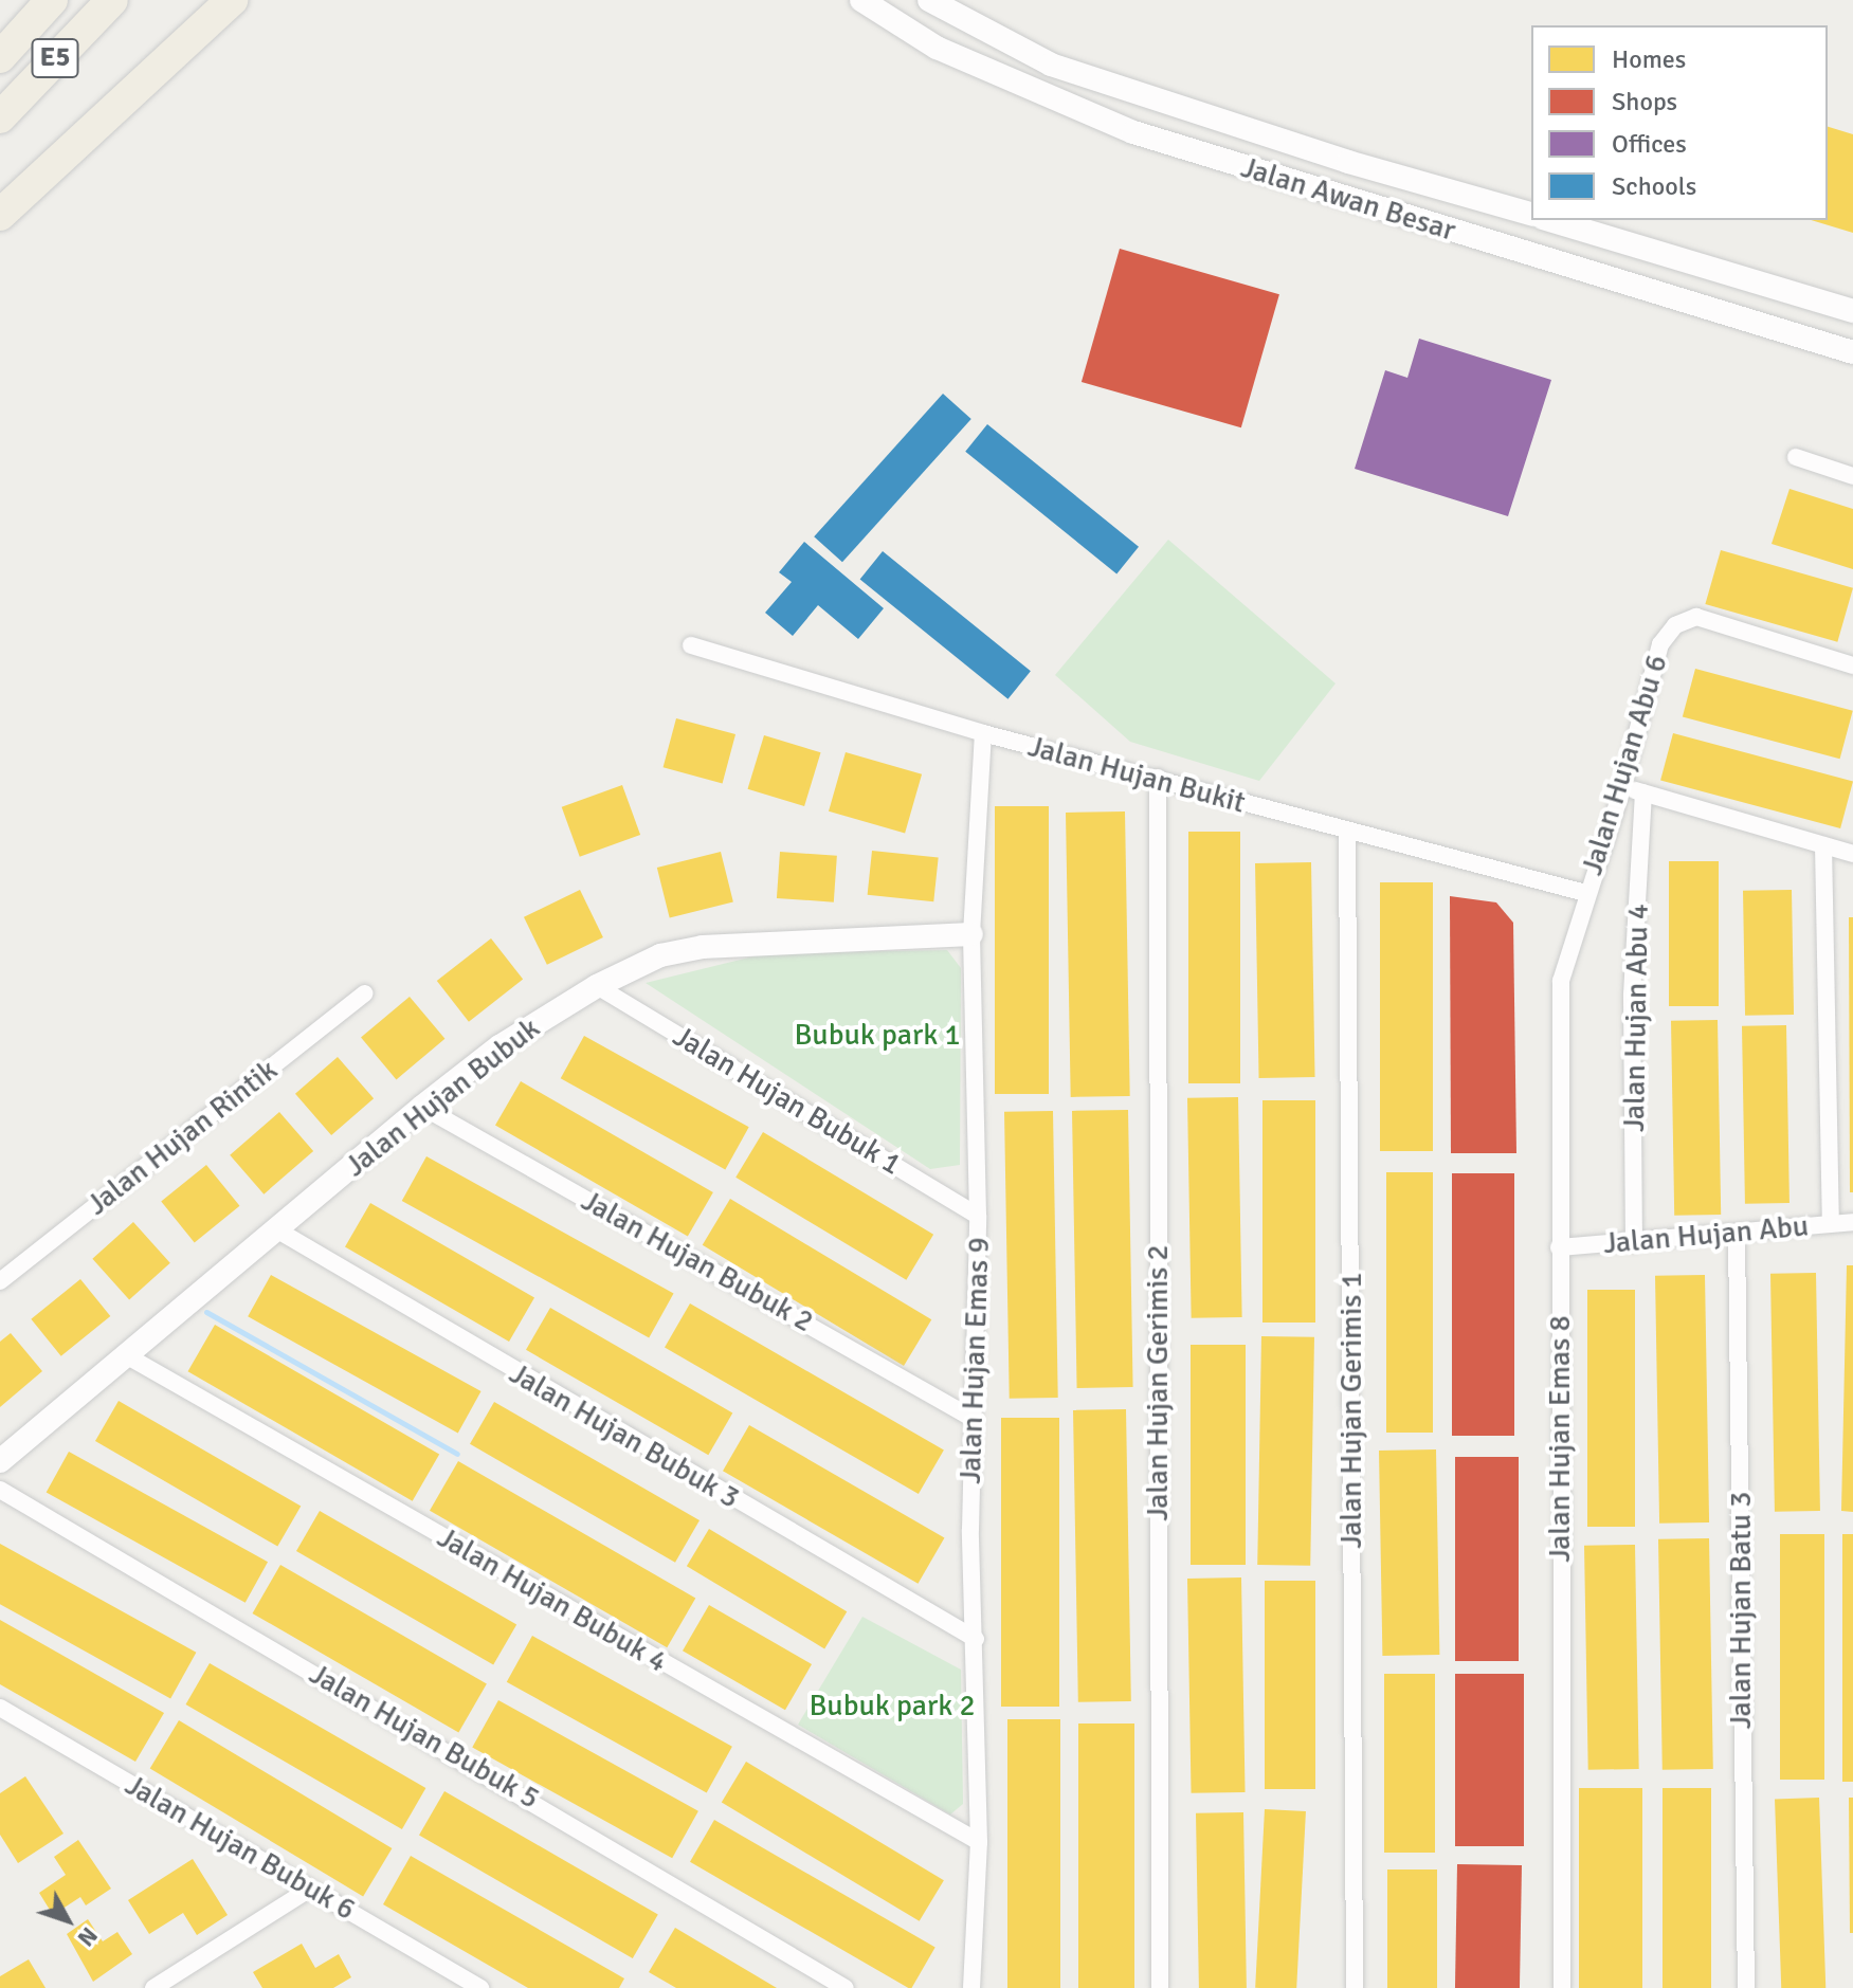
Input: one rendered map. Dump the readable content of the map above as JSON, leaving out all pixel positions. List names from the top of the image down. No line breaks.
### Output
{"streets":{"highway":["E5"],"main road":["Jalan Awan Besar","Jalan Hujan Bubuk"],"street":["Jalan Hujan Abu 6","Jalan Hujan Bukit","Jalan Hujan Abu 4","Jalan Hujan Bubuk 1","Jalan Hujan Rintik","Jalan Hujan Abu","Jalan Hujan Bubuk 2","Jalan Hujan Emas 9","Jalan Hujan Gerimis 2","Jalan Hujan Gerimis 1","Jalan Hujan Bubuk 3","Jalan Hujan Emas 8","Jalan Hujan Bubuk 4","Jalan Hujan Batu 3","Jalan Hujan Bubuk 5","Jalan Hujan Bubuk 6"]},"crossings":[["Jalan Hujan Abu 6","Jalan Hujan Bukit"],["Jalan Hujan Abu 6","Jalan Hujan Emas 8"],["Jalan Hujan Bukit","Jalan Hujan Emas 9"],["Jalan Hujan Bukit","Jalan Hujan Gerimis 2"],["Jalan Hujan Bukit","Jalan Hujan Gerimis 1"],["Jalan Hujan Bukit","Jalan Hujan Emas 8"],["Jalan Hujan Abu 4","Jalan Hujan Abu"],["Jalan Hujan Bubuk","Jalan Hujan Bubuk 1"],["Jalan Hujan Bubuk","Jalan Hujan Bubuk 2"],["Jalan Hujan Bubuk","Jalan Hujan Emas 9"],["Jalan Hujan Bubuk","Jalan Hujan Bubuk 3"],["Jalan Hujan Bubuk","Jalan Hujan Bubuk 4"],["Jalan Hujan Bubuk 1","Jalan Hujan Emas 9"],["Jalan Hujan Abu","Jalan Hujan Emas 8"],["Jalan Hujan Abu","Jalan Hujan Batu 3"],["Jalan Hujan Bubuk 2","Jalan Hujan Emas 9"],["Jalan Hujan Emas 9","Jalan Hujan Bubuk 3"],["Jalan Hujan Emas 9","Jalan Hujan Bubuk 4"]],"parks":["Bubuk park 1","Bubuk park 2"],"legend":["Homes","Shops","Offices","Schools"],"north":"bottom right"}
